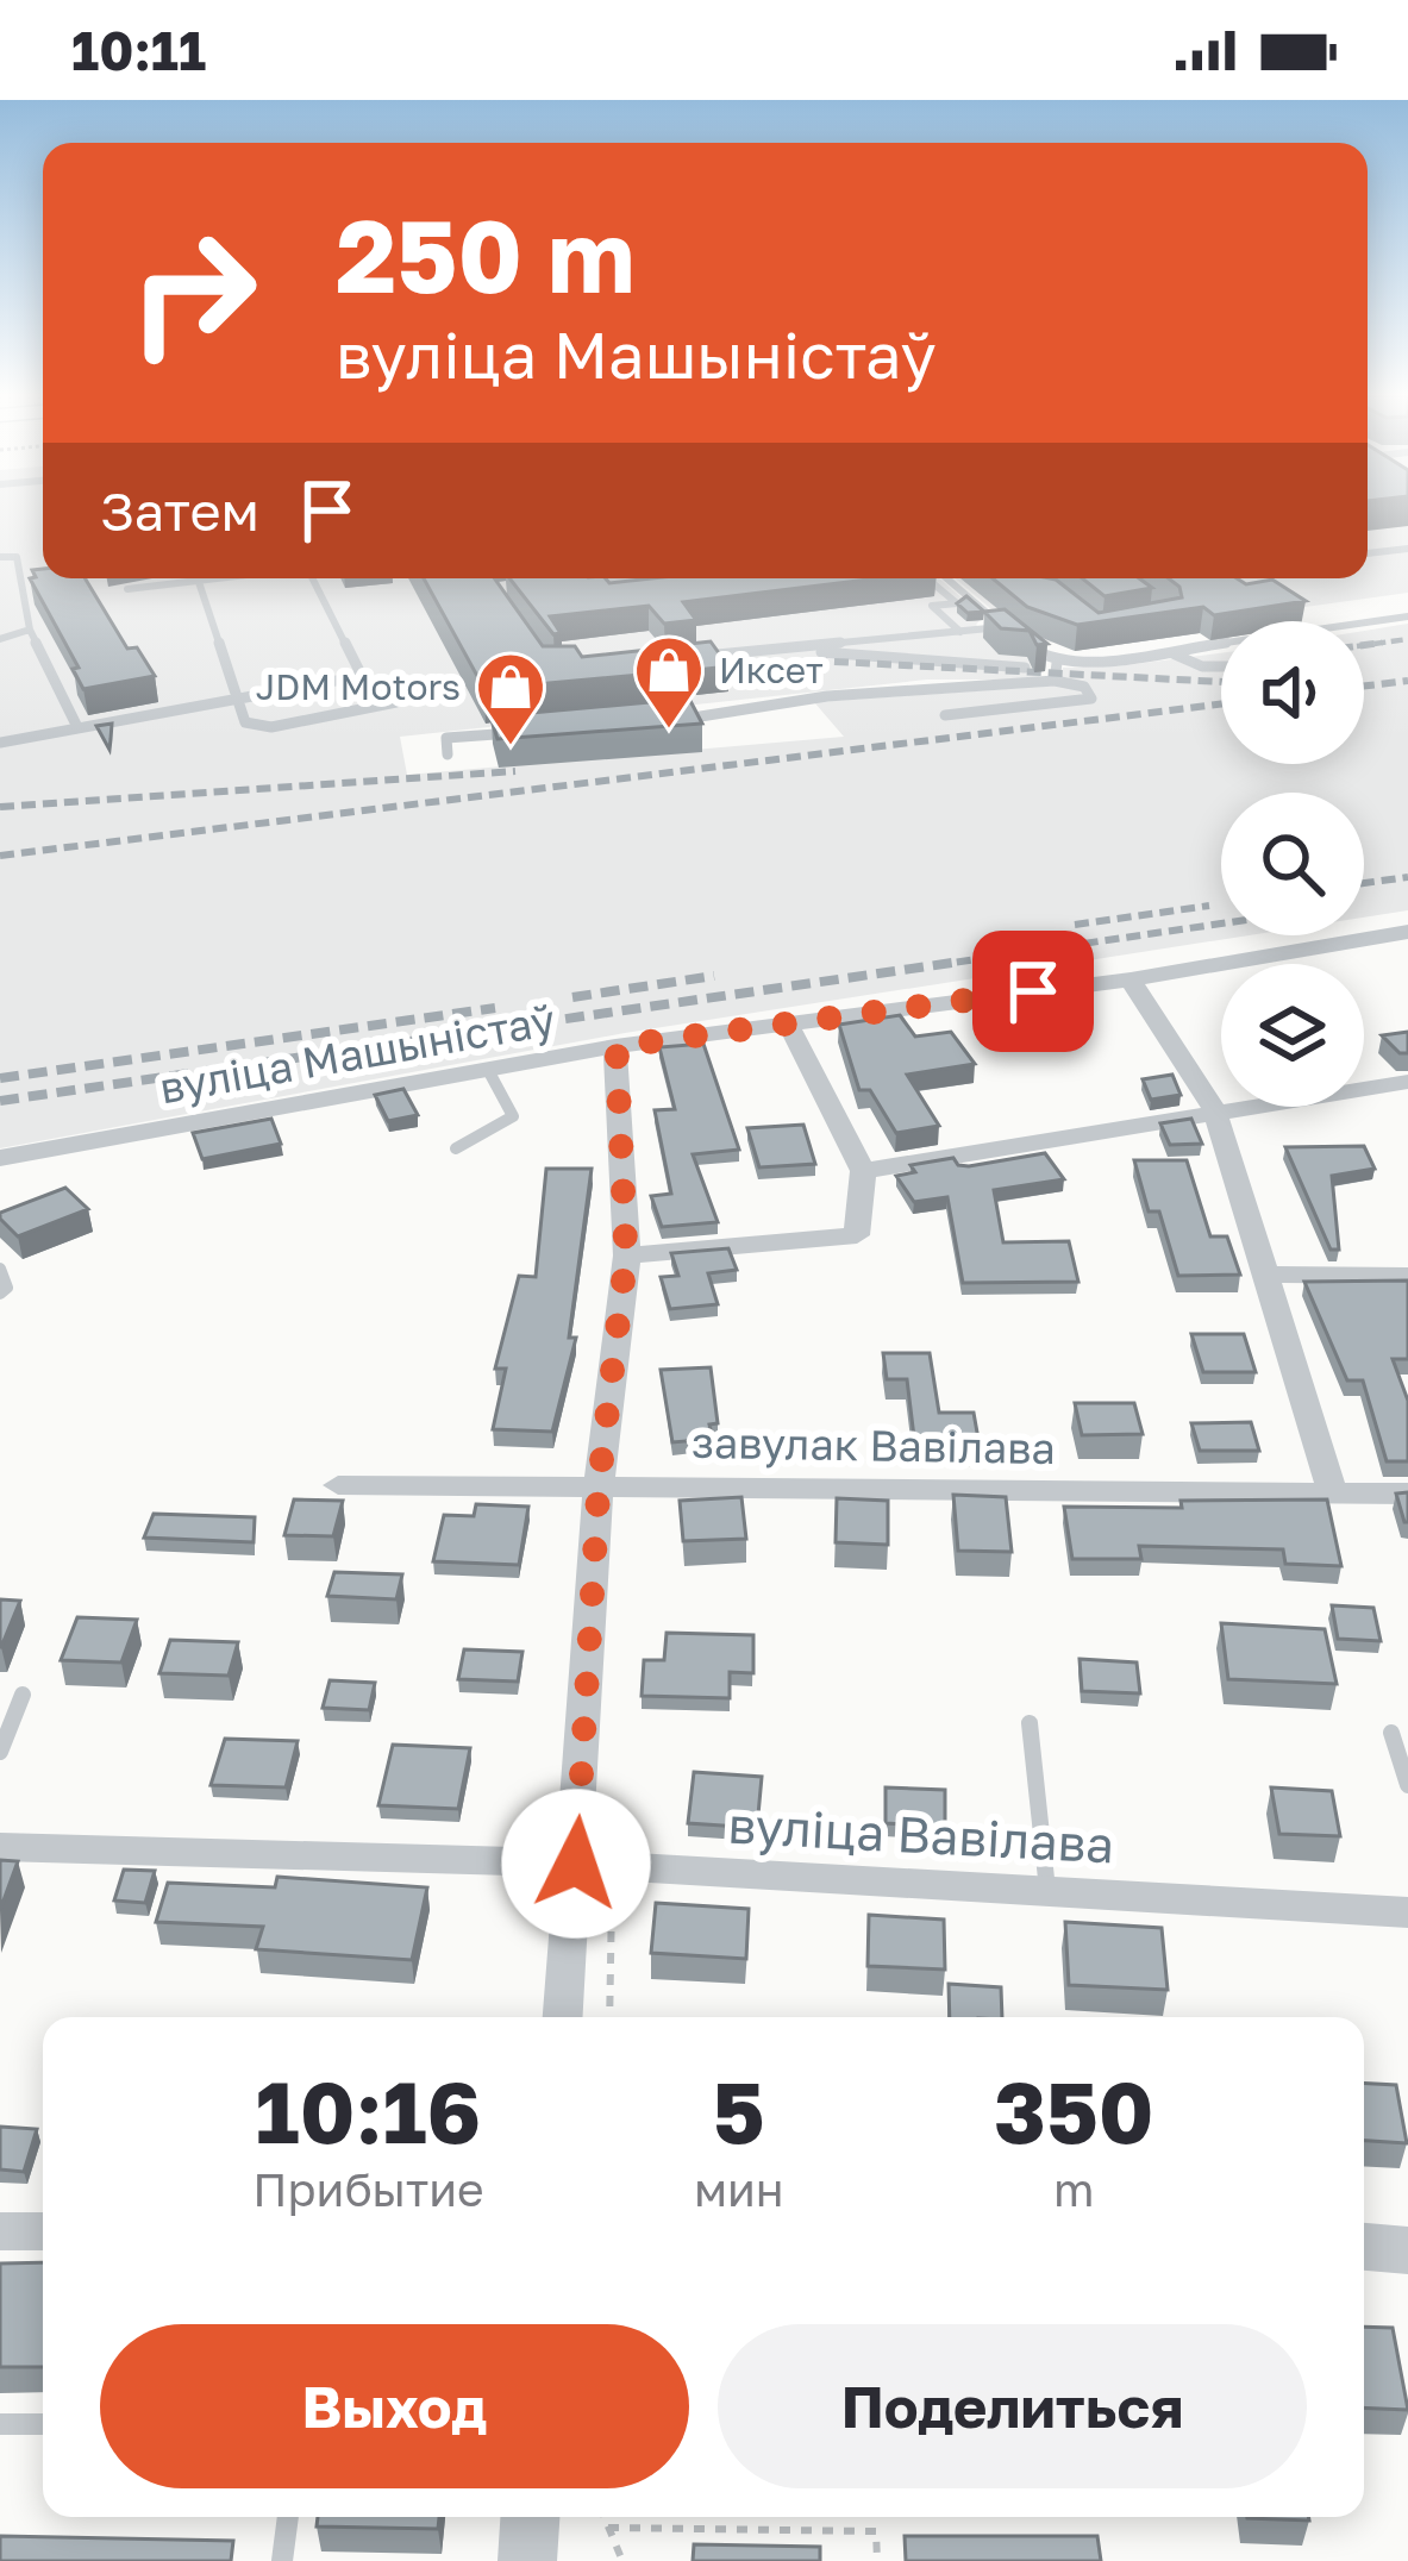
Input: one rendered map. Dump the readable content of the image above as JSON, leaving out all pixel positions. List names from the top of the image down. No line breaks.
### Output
{"streets":{"street":["вуліца Машыністаў","завулак Вавілава","вуліца Вавілава"]},"places":{"shop":["Иксет","JDM Motors"]},"page":{"status":"10:11","turn":["250 m","вуліца Машыністаў"],"then":"Затем","eta":["10:16","Прибытие","5","мин","350","m"],"buttons":["Выход","Поделиться"]}}
